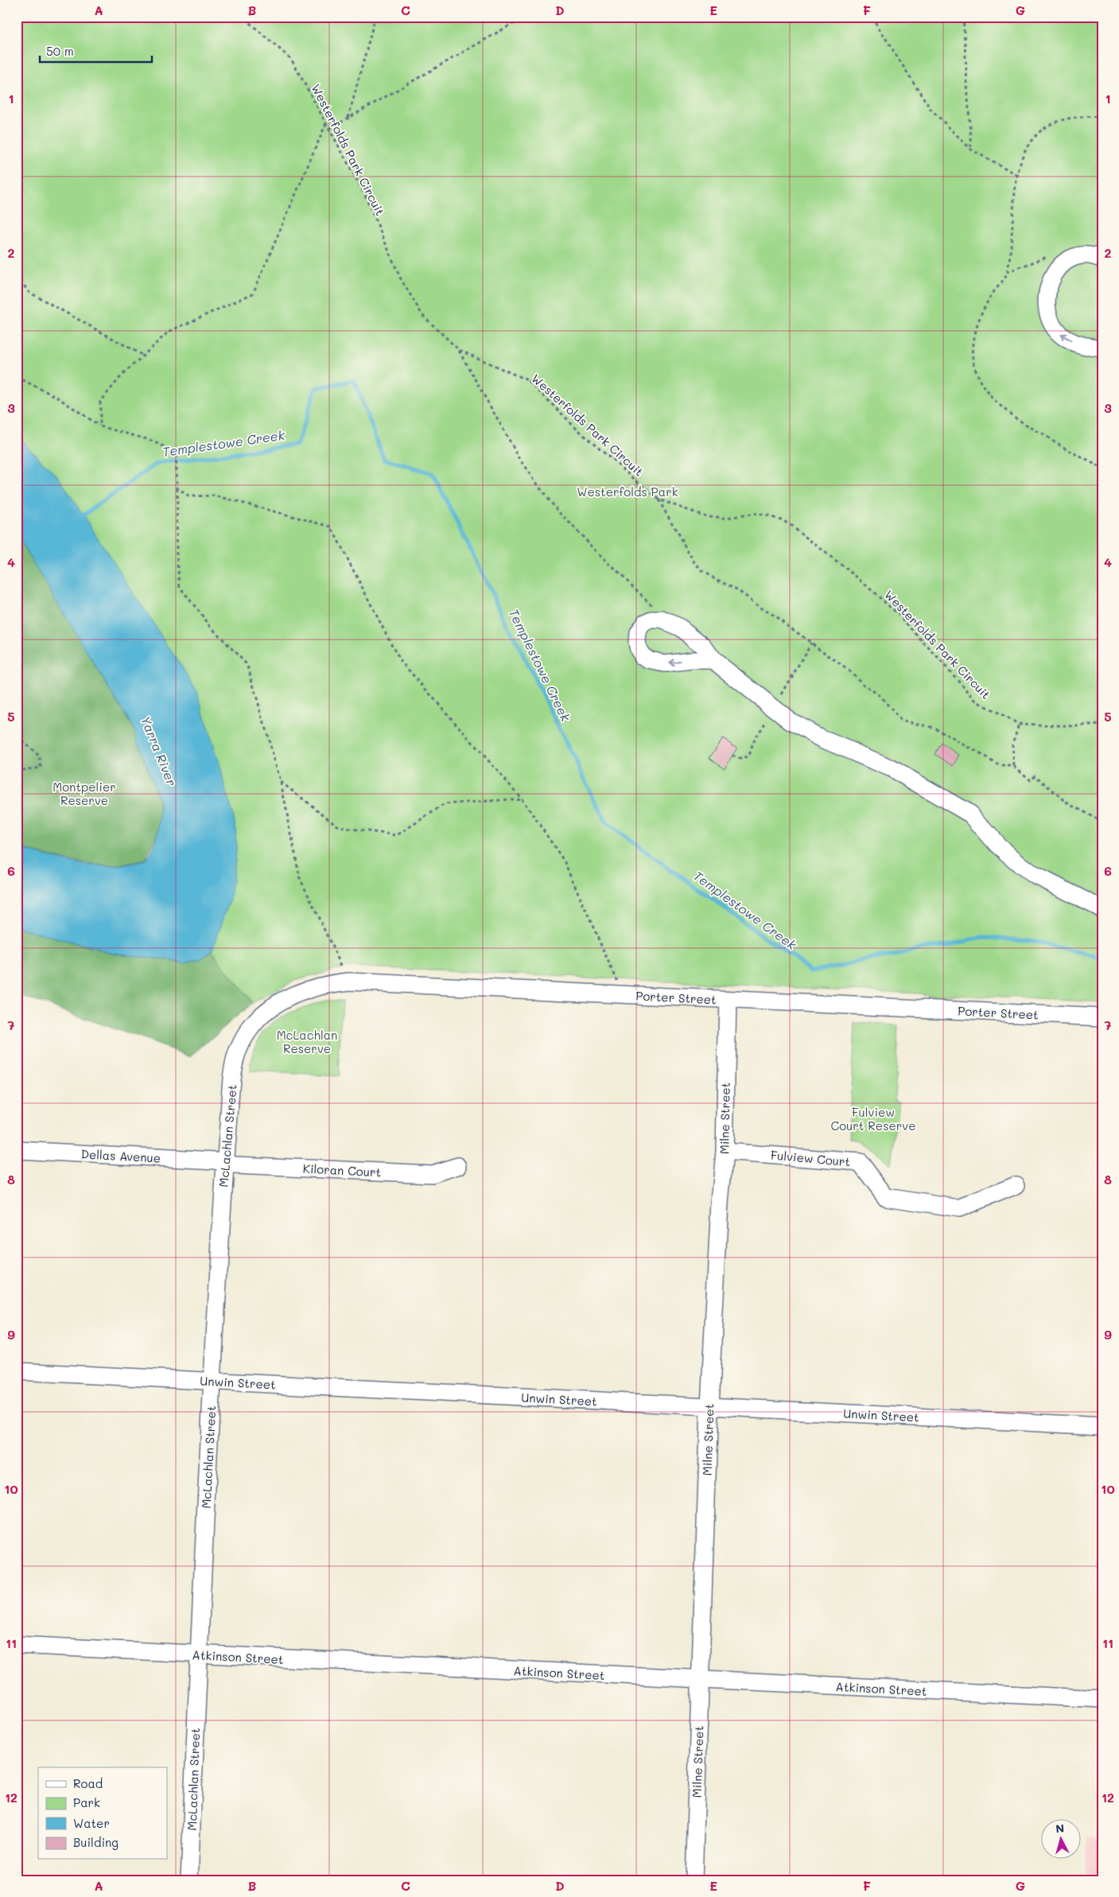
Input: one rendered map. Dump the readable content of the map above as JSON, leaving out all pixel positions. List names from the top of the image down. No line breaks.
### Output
{"streets":{"street":["Porter Street","Milne Street","McLachlan Street","Dellas Avenue","Fulview Court","Kiloran Court","Unwin Street","Atkinson Street"],"path":["Westerfolds Park Circuit"]},"crossings":[["Porter Street","Milne Street"],["Porter Street","McLachlan Street"],["Milne Street","Fulview Court"],["Milne Street","Unwin Street"],["Milne Street","Atkinson Street"],["McLachlan Street","Dellas Avenue"],["McLachlan Street","Kiloran Court"],["McLachlan Street","Unwin Street"],["McLachlan Street","Atkinson Street"],["Dellas Avenue","Kiloran Court"]],"water":["Templestowe Creek","Yarra River"],"parks":["Westerfolds Park","Montpelier Reserve","McLachlan Reserve","Fulview Court Reserve"],"legend":["Road","Park","Water","Building"],"scale_bar":"50 m","north":"top","grid":{"columns":["A","B","C","D","E","F","G"],"rows":["1","2","3","4","5","6","7","8","9","10","11","12"]}}
